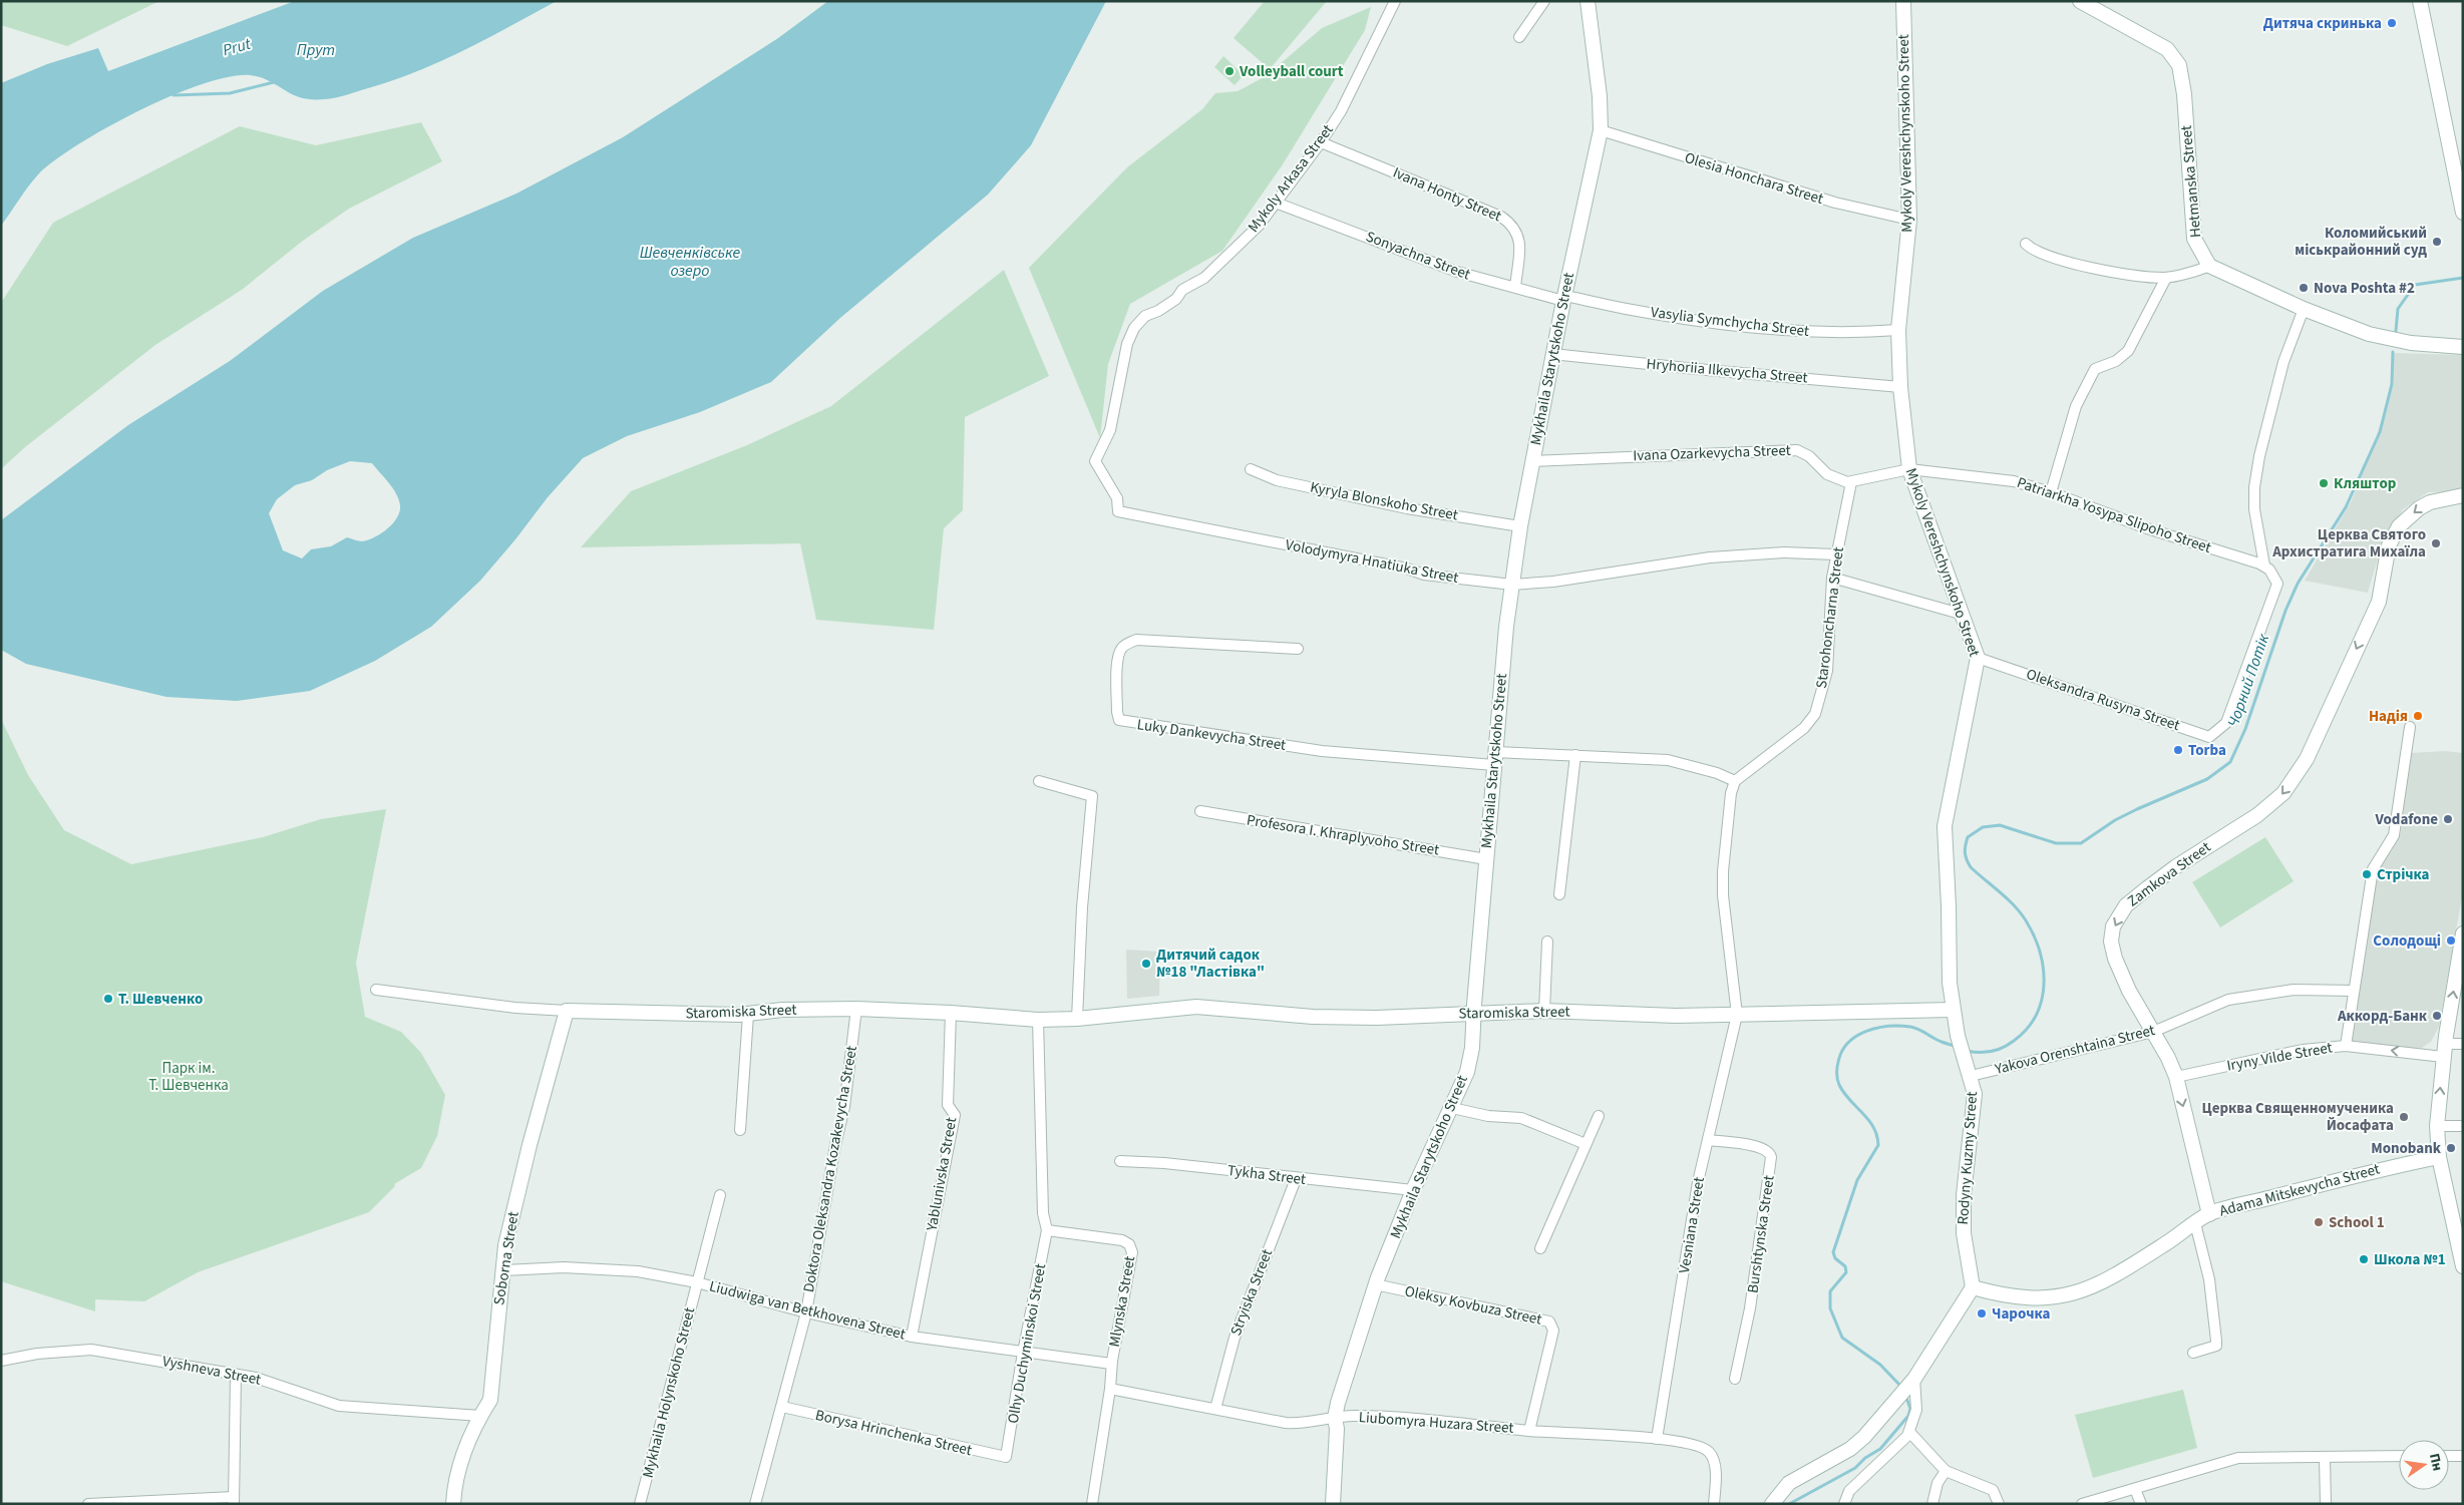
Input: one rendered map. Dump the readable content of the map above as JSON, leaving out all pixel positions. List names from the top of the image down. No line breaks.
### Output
{"streets":{"street":["Mykoly Vereshchynskoho Street","Mykoly Arkasa Street","Olesia Honchara Street","Hetmanska Street","Ivana Honty Street","Sonyachna Street","Vasylia Symchycha Street","Mykhaila Starytskoho Street","Hryhoriia Ilkevycha Street","Ivana Ozarkevycha Street","Kyryla Blonskoho Street","Patriarkha Yosypa Slipoho Street","Volodymyra Hnatiuka Street","Starohoncharna Street","Oleksandra Rusyna Street","Luky Dankevycha Street","Profesora I. Khraplyvoho Street","Zamkova Street","Staromiska Street","Yakova Orenshtaina Street","Iryny Vilde Street","Rodyny Kuzmy Street","Doktora Oleksandra Kozakevycha Street","Yablunivska Street","Tykha Street","Adama Mitskevycha Street","Vesniana Street","Burshtynska Street","Soborna Street","Stryiska Street","Mlynska Street","Oleksy Kovbuza Street","Liudwiga van Betkhovena Street","Olhy Duchyminskoi Street","Vyshneva Street","Mykhaila Holynskoho Street","Liubomyra Huzara Street","Borysa Hrinchenka Street"]},"crossings":[["Mykoly Vereshchynskoho Street","Olesia Honchara Street"],["Mykoly Vereshchynskoho Street","Vasylia Symchycha Street"],["Mykoly Vereshchynskoho Street","Hryhoriia Ilkevycha Street"],["Mykoly Vereshchynskoho Street","Patriarkha Yosypa Slipoho Street"],["Mykoly Vereshchynskoho Street","Oleksandra Rusyna Street"],["Mykoly Vereshchynskoho Street","Staromiska Street"],["Mykoly Vereshchynskoho Street","Rodyny Kuzmy Street"],["Mykoly Arkasa Street","Ivana Honty Street"],["Mykoly Arkasa Street","Sonyachna Street"],["Mykoly Arkasa Street","Volodymyra Hnatiuka Street"],["Olesia Honchara Street","Mykhaila Starytskoho Street"],["Ivana Honty Street","Sonyachna Street"],["Sonyachna Street","Vasylia Symchycha Street"],["Sonyachna Street","Mykhaila Starytskoho Street"],["Vasylia Symchycha Street","Mykhaila Starytskoho Street"],["Mykhaila Starytskoho Street","Hryhoriia Ilkevycha Street"],["Mykhaila Starytskoho Street","Ivana Ozarkevycha Street"],["Mykhaila Starytskoho Street","Kyryla Blonskoho Street"],["Mykhaila Starytskoho Street","Volodymyra Hnatiuka Street"],["Mykhaila Starytskoho Street","Luky Dankevycha Street"],["Mykhaila Starytskoho Street","Profesora I. Khraplyvoho Street"],["Mykhaila Starytskoho Street","Staromiska Street"],["Mykhaila Starytskoho Street","Tykha Street"],["Mykhaila Starytskoho Street","Oleksy Kovbuza Street"],["Mykhaila Starytskoho Street","Liubomyra Huzara Street"],["Ivana Ozarkevycha Street","Starohoncharna Street"],["Patriarkha Yosypa Slipoho Street","Oleksandra Rusyna Street"],["Volodymyra Hnatiuka Street","Starohoncharna Street"],["Starohoncharna Street","Luky Dankevycha Street"],["Zamkova Street","Yakova Orenshtaina Street"],["Zamkova Street","Iryny Vilde Street"],["Zamkova Street","Adama Mitskevycha Street"],["Staromiska Street","Doktora Oleksandra Kozakevycha Street"],["Staromiska Street","Yablunivska Street"],["Staromiska Street","Vesniana Street"],["Staromiska Street","Soborna Street"],["Yakova Orenshtaina Street","Rodyny Kuzmy Street"],["Rodyny Kuzmy Street","Adama Mitskevycha Street"],["Doktora Oleksandra Kozakevycha Street","Liudwiga van Betkhovena Street"],["Doktora Oleksandra Kozakevycha Street","Borysa Hrinchenka Street"],["Yablunivska Street","Liudwiga van Betkhovena Street"],["Tykha Street","Stryiska Street"],["Vesniana Street","Burshtynska Street"],["Vesniana Street","Liubomyra Huzara Street"],["Soborna Street","Liudwiga van Betkhovena Street"],["Soborna Street","Vyshneva Street"],["Stryiska Street","Liubomyra Huzara Street"],["Mlynska Street","Liudwiga van Betkhovena Street"],["Mlynska Street","Olhy Duchyminskoi Street"],["Mlynska Street","Liubomyra Huzara Street"],["Oleksy Kovbuza Street","Liubomyra Huzara Street"],["Liudwiga van Betkhovena Street","Olhy Duchyminskoi Street"],["Liudwiga van Betkhovena Street","Mykhaila Holynskoho Street"],["Olhy Duchyminskoi Street","Borysa Hrinchenka Street"]],"one_way":["Zamkova Street"],"water":["Prut","Прут","Шевченківське озеро","Чорний Потік"],"parks":["Парк ім. Т. Шевченка"],"places":["Дитяча скринька","Volleyball court","Коломийський міськрайонний суд","Nova Poshta #2","Кляштор","Церква Святого Архистратига Михаїла","Надія","Torba","Vodafone","Стрічка","Солодощі","Дитячий садок №18 \"Ластівка\"","Т. Шевченко","Аккорд-Банк","Церква Священномученика Йосафата","Monobank","School 1","Школа №1","Чарочка"],"north":"right"}
